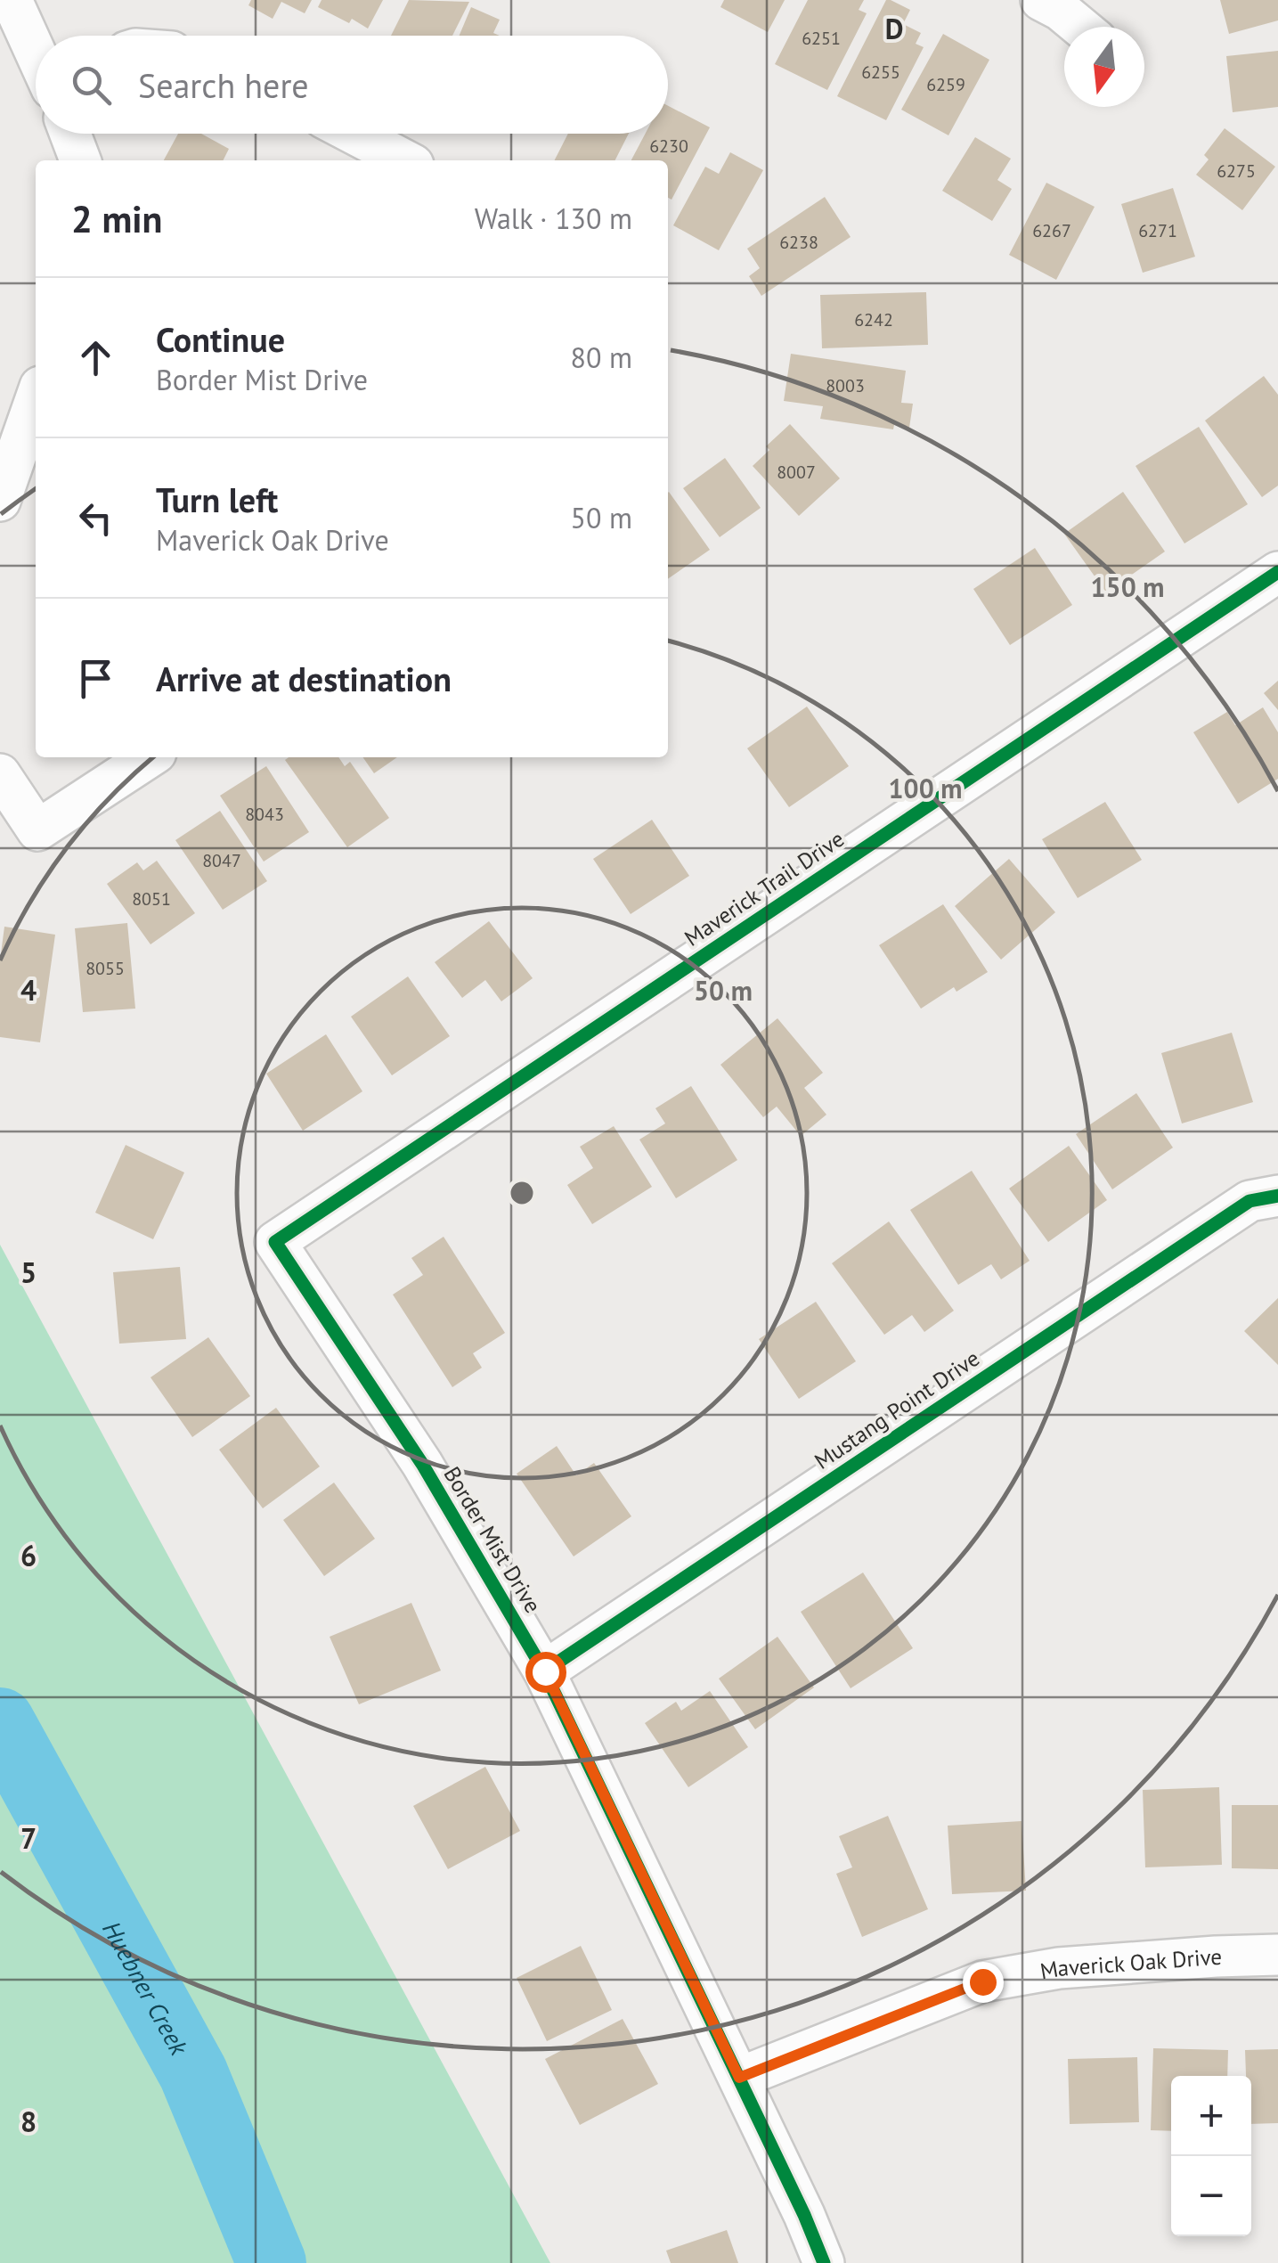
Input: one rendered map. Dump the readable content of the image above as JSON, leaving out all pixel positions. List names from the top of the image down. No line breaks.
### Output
{"streets":{"street":["Maverick Trail Drive","Mustang Point Drive","Border Mist Drive","Maverick Oak Drive"]},"crossings":[["Maverick Trail Drive","Border Mist Drive"],["Mustang Point Drive","Border Mist Drive"],["Border Mist Drive","Maverick Oak Drive"]],"water":["Huebner Creek"],"house_numbers":["6251","6255","6259","6230","6275","6267","6271","6238","6242","8003","8007","8043","8047","8051","8055"],"north":"bottom","page":{"search":"Search here","heading":["2 min","Walk · 130 m"],"list":[["Continue","Border Mist Drive","80 m"],["Turn left","Maverick Oak Drive","50 m"],"Arrive at destination"],"map_buttons":["+","−"]},"grid":{"columns":["D"],"rows":["4","5","6","7","8"]},"rings":["150 m","100 m","50 m"]}
